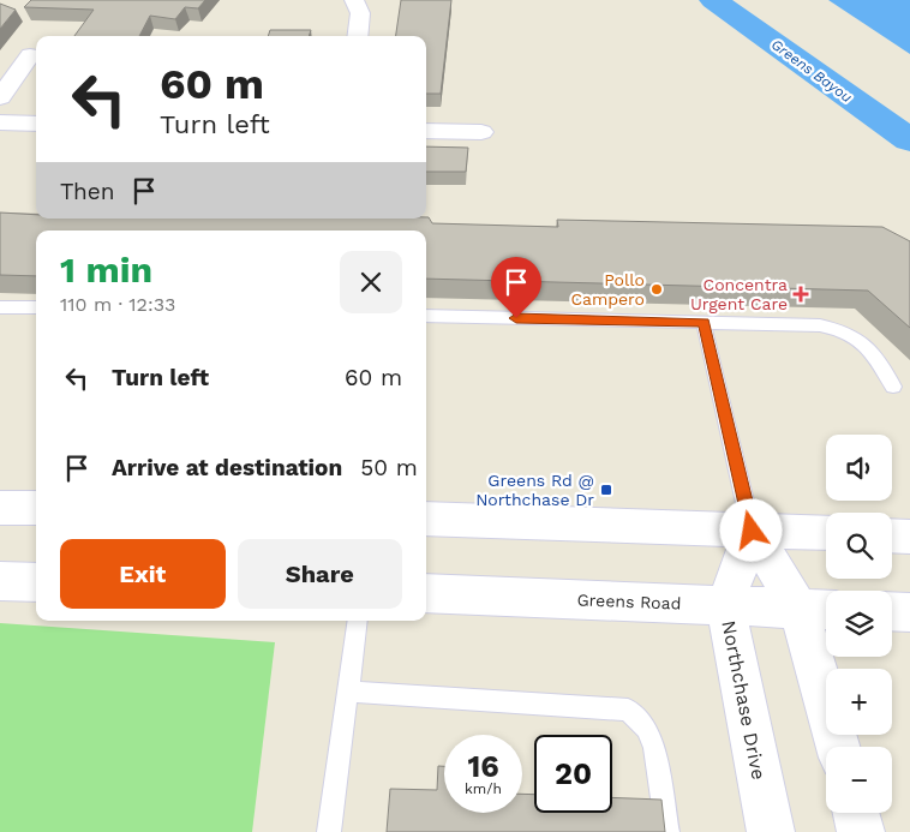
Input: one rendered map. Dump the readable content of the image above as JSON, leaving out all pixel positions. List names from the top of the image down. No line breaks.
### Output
{"streets":{"street":["Greens Road","Northchase Drive"]},"crossings":[["Greens Road","Northchase Drive"]],"water":["Greens Bayou"],"places":{"other":["Pollo Campero"],"health":["Concentra Urgent Care"],"transit":["Greens Rd @ Northchase Dr"]},"page":{"turn":["60 m","Turn left"],"then":"Then","heading":["1 min","110 m · 12:33"],"list":[{"name":"Turn left","value":"60 m"},{"name":"Arrive at destination","value":"50 m"}],"map_buttons":["+","−"],"buttons":["Exit","Share"],"speed":"16 km/h","limit":"20"}}
